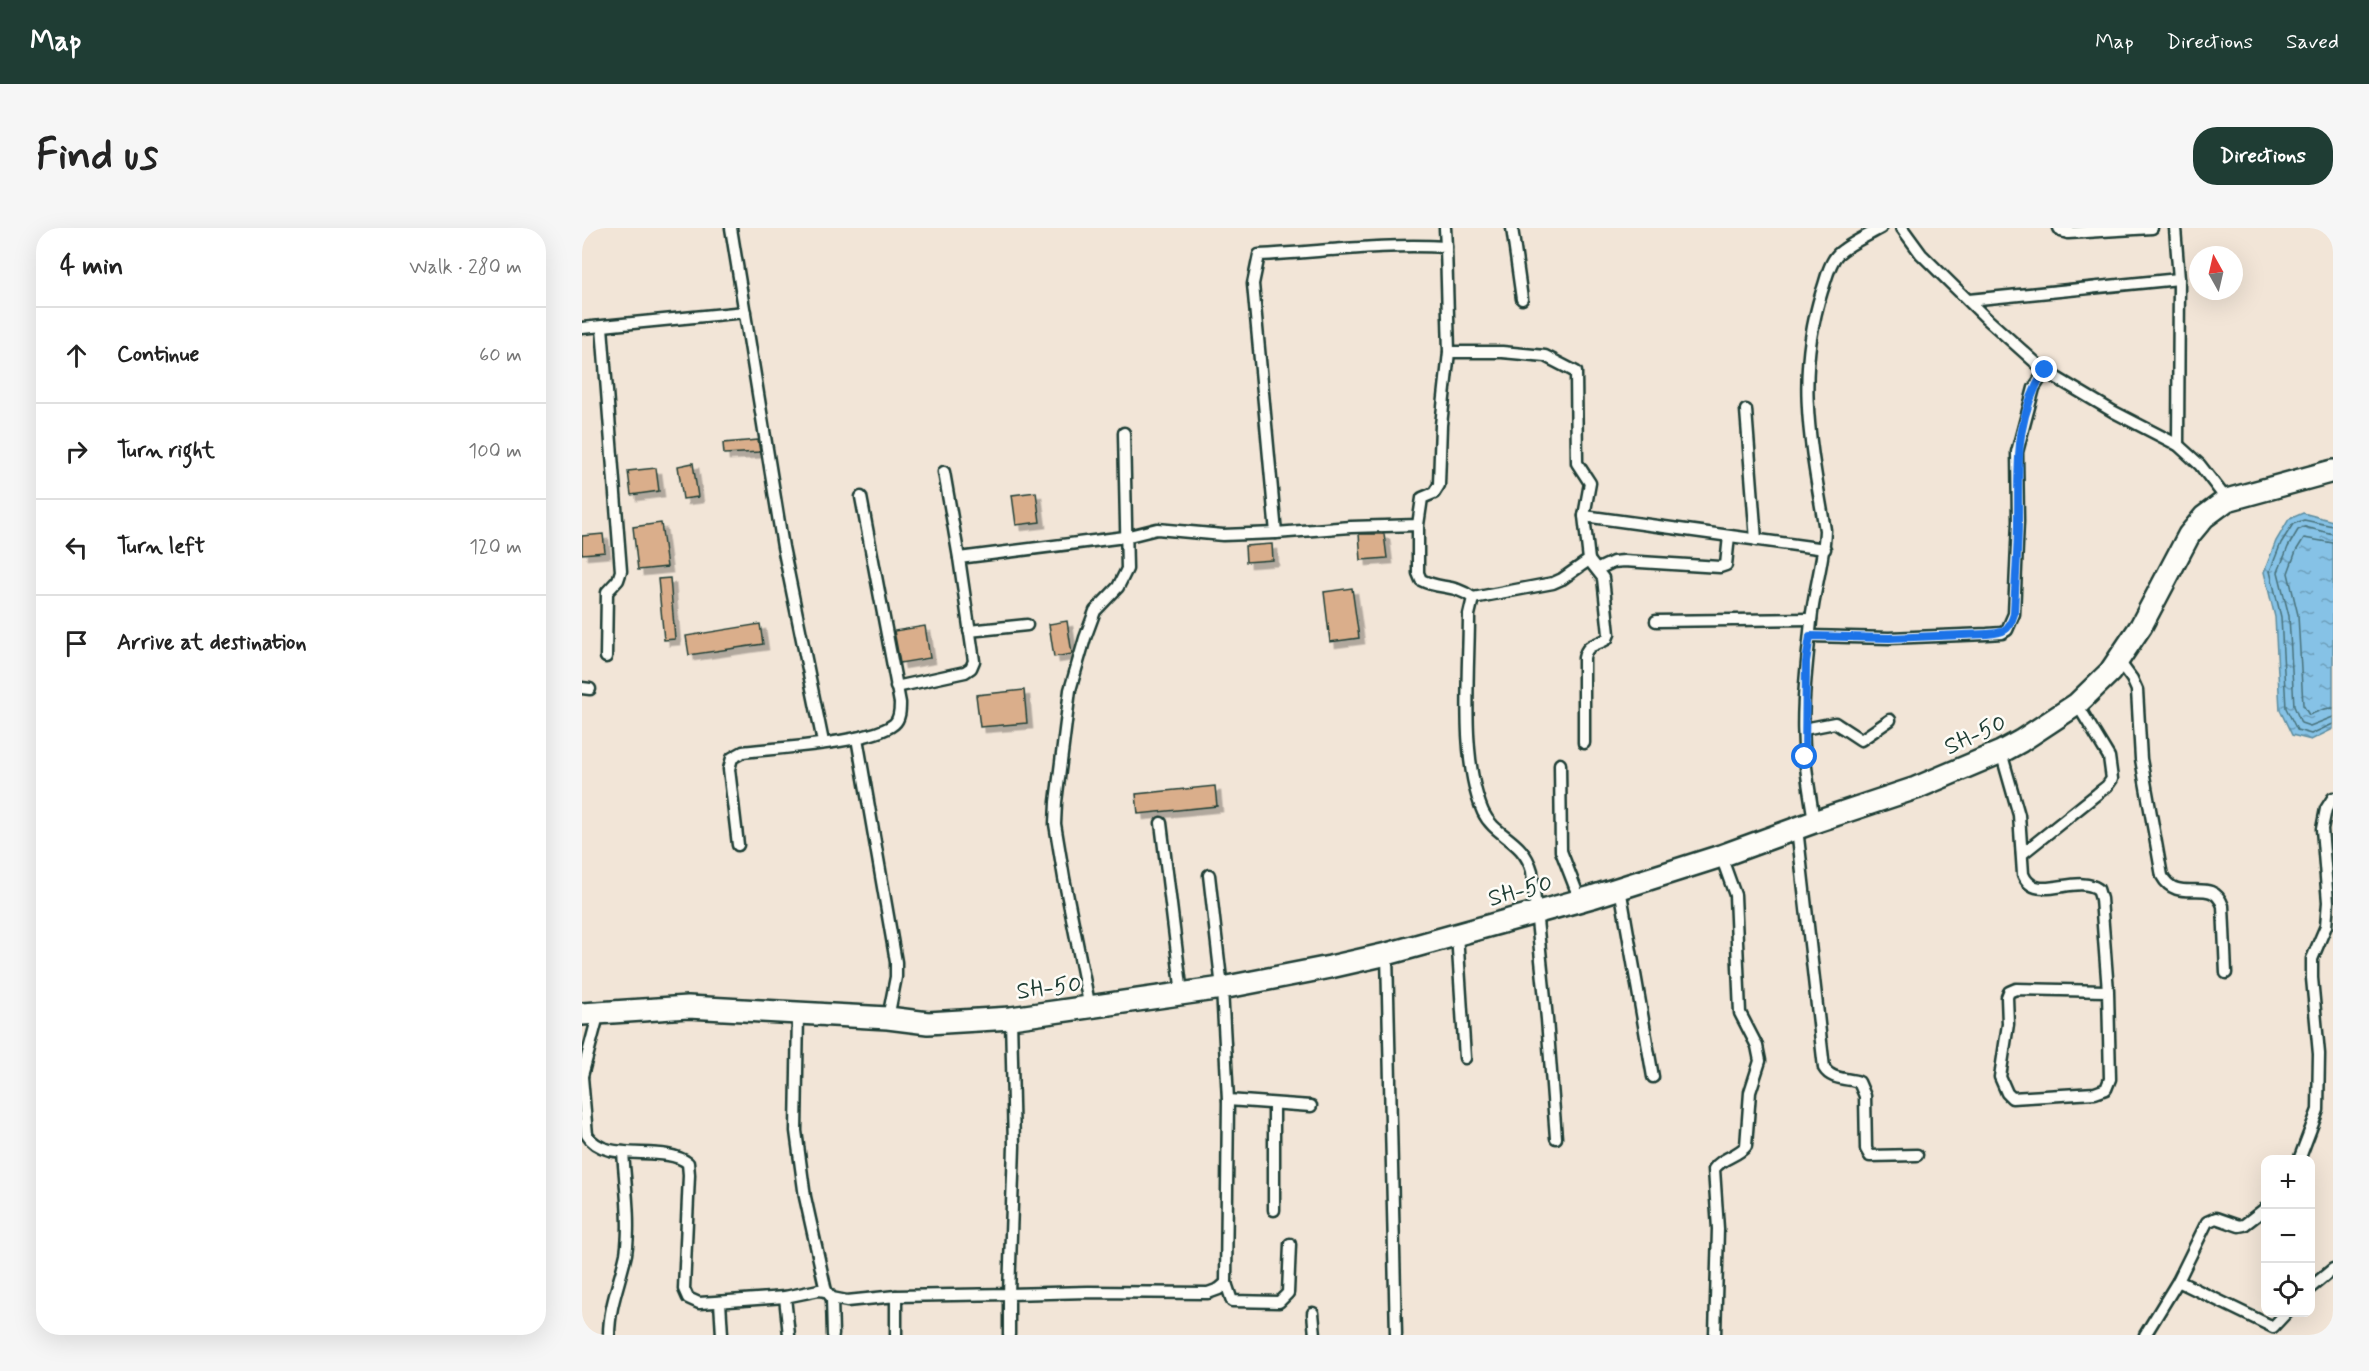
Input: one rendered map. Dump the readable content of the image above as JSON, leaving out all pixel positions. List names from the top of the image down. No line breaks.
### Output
{"streets":{"highway":["SH-50"]},"north":"top","page":{"header":"Map","nav":["Map","Directions","Saved"],"buttons":"Directions","title":"Find us","heading":["4 min","Walk · 280 m"],"list":[["Continue","60 m"],["Turn right","100 m"],["Turn left","120 m"],"Arrive at destination"],"map_buttons":["+","−"]}}
